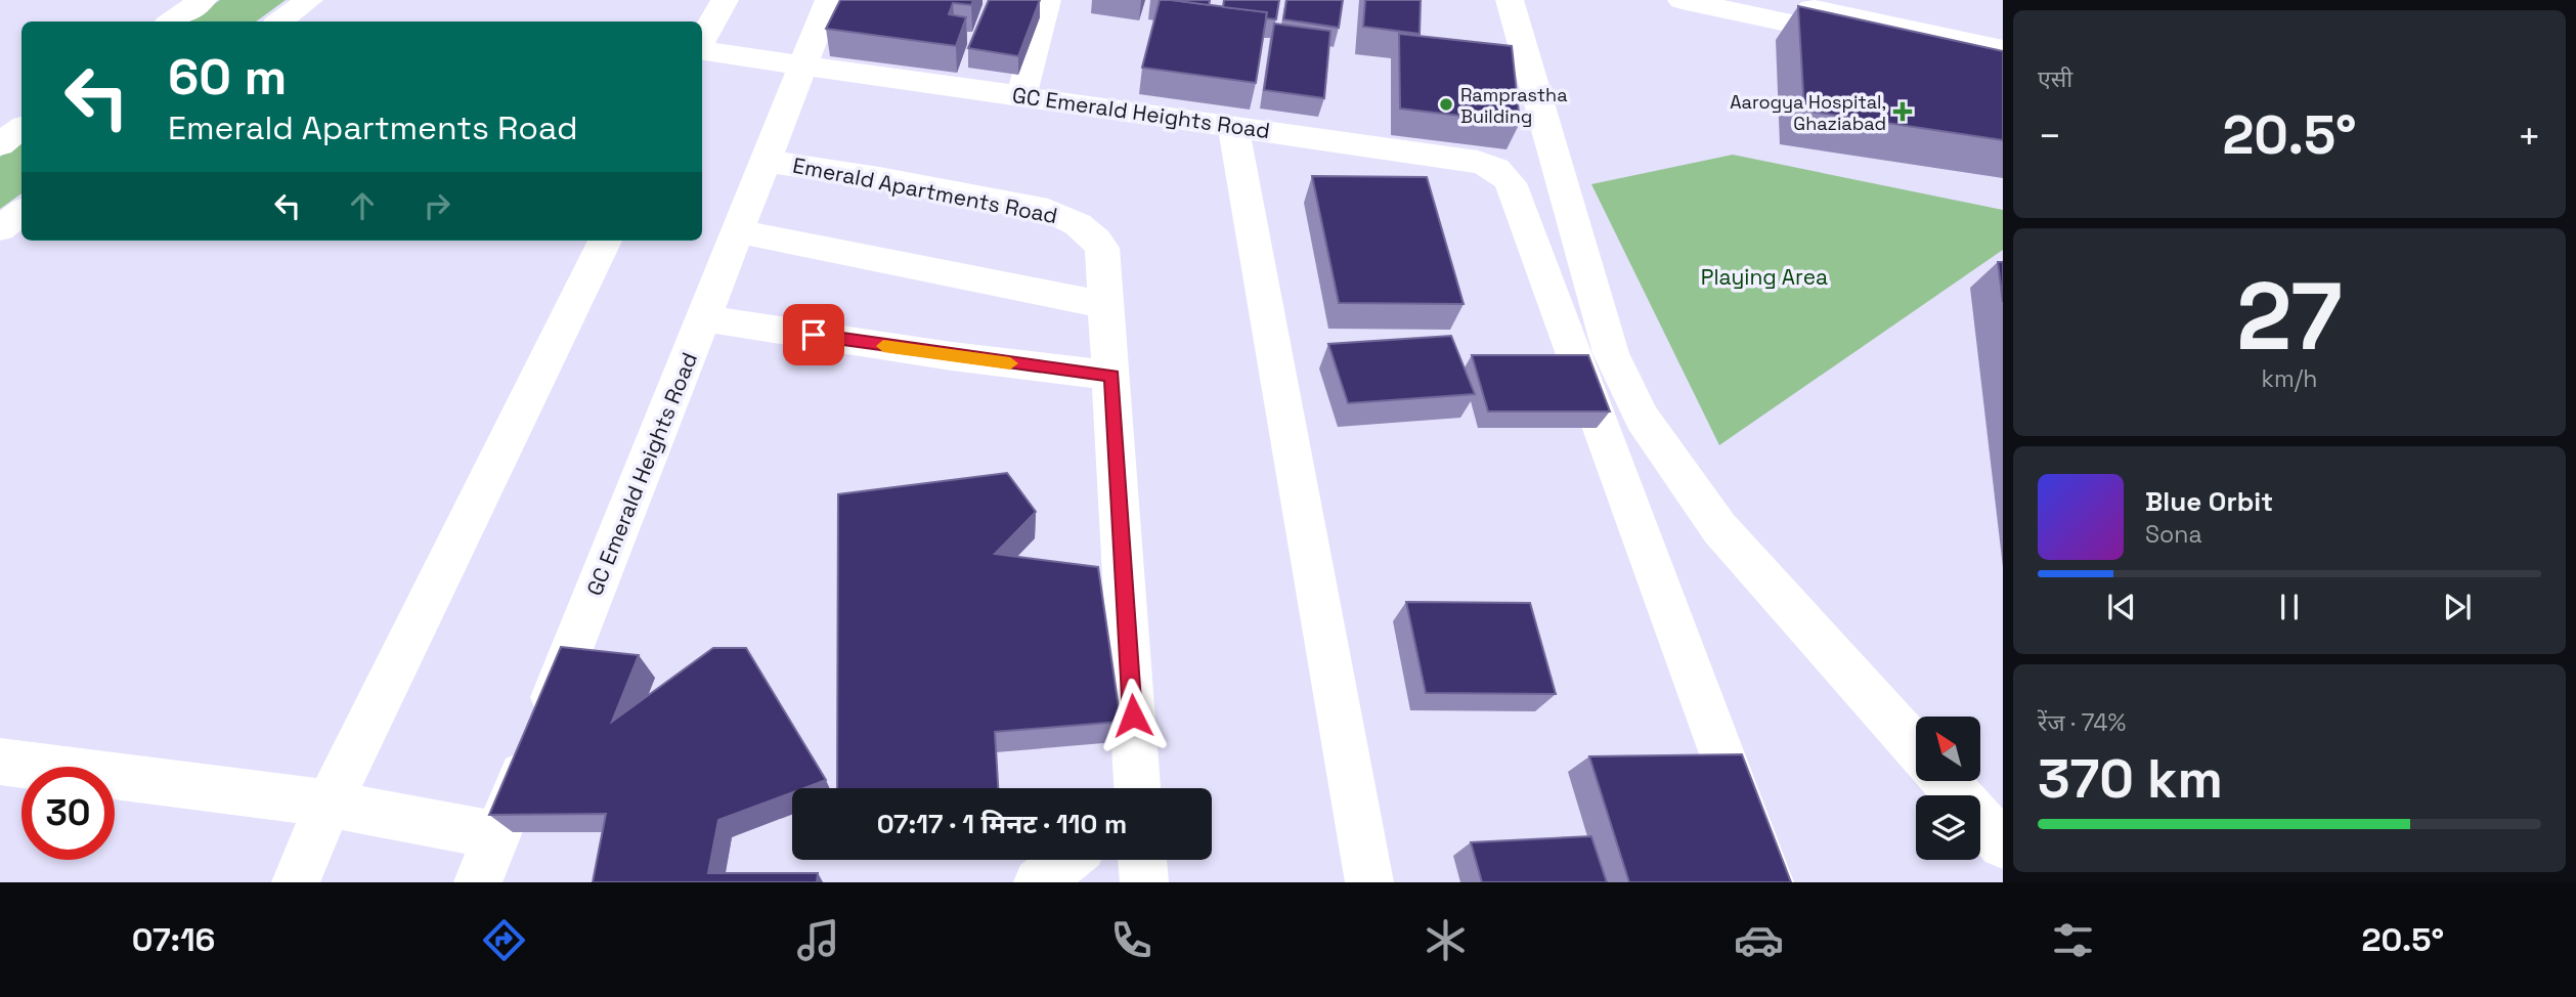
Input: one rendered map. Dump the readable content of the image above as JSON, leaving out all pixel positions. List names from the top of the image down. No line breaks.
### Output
{"streets":{"street":["GC Emerald Heights Road","Emerald Apartments Road"]},"crossings":[["GC Emerald Heights Road","Emerald Apartments Road"]],"parks":["Playing Area"],"places":{"other":["Ramprastha Building"],"health":["Aarogya Hospital, Ghaziabad"]},"north":"top left","page":{"tile":["एसी",["27","km/h"],["रेंज · 74%","370 km"]],"turn":["60 m","Emerald Apartments Road"],"heat":["−","20.5°","+"],"song":["Blue Orbit","Sona"],"limit":"30","trip":"07:17 · 1 मिनट · 110 m","tabs":["07:16","20.5°"]}}
